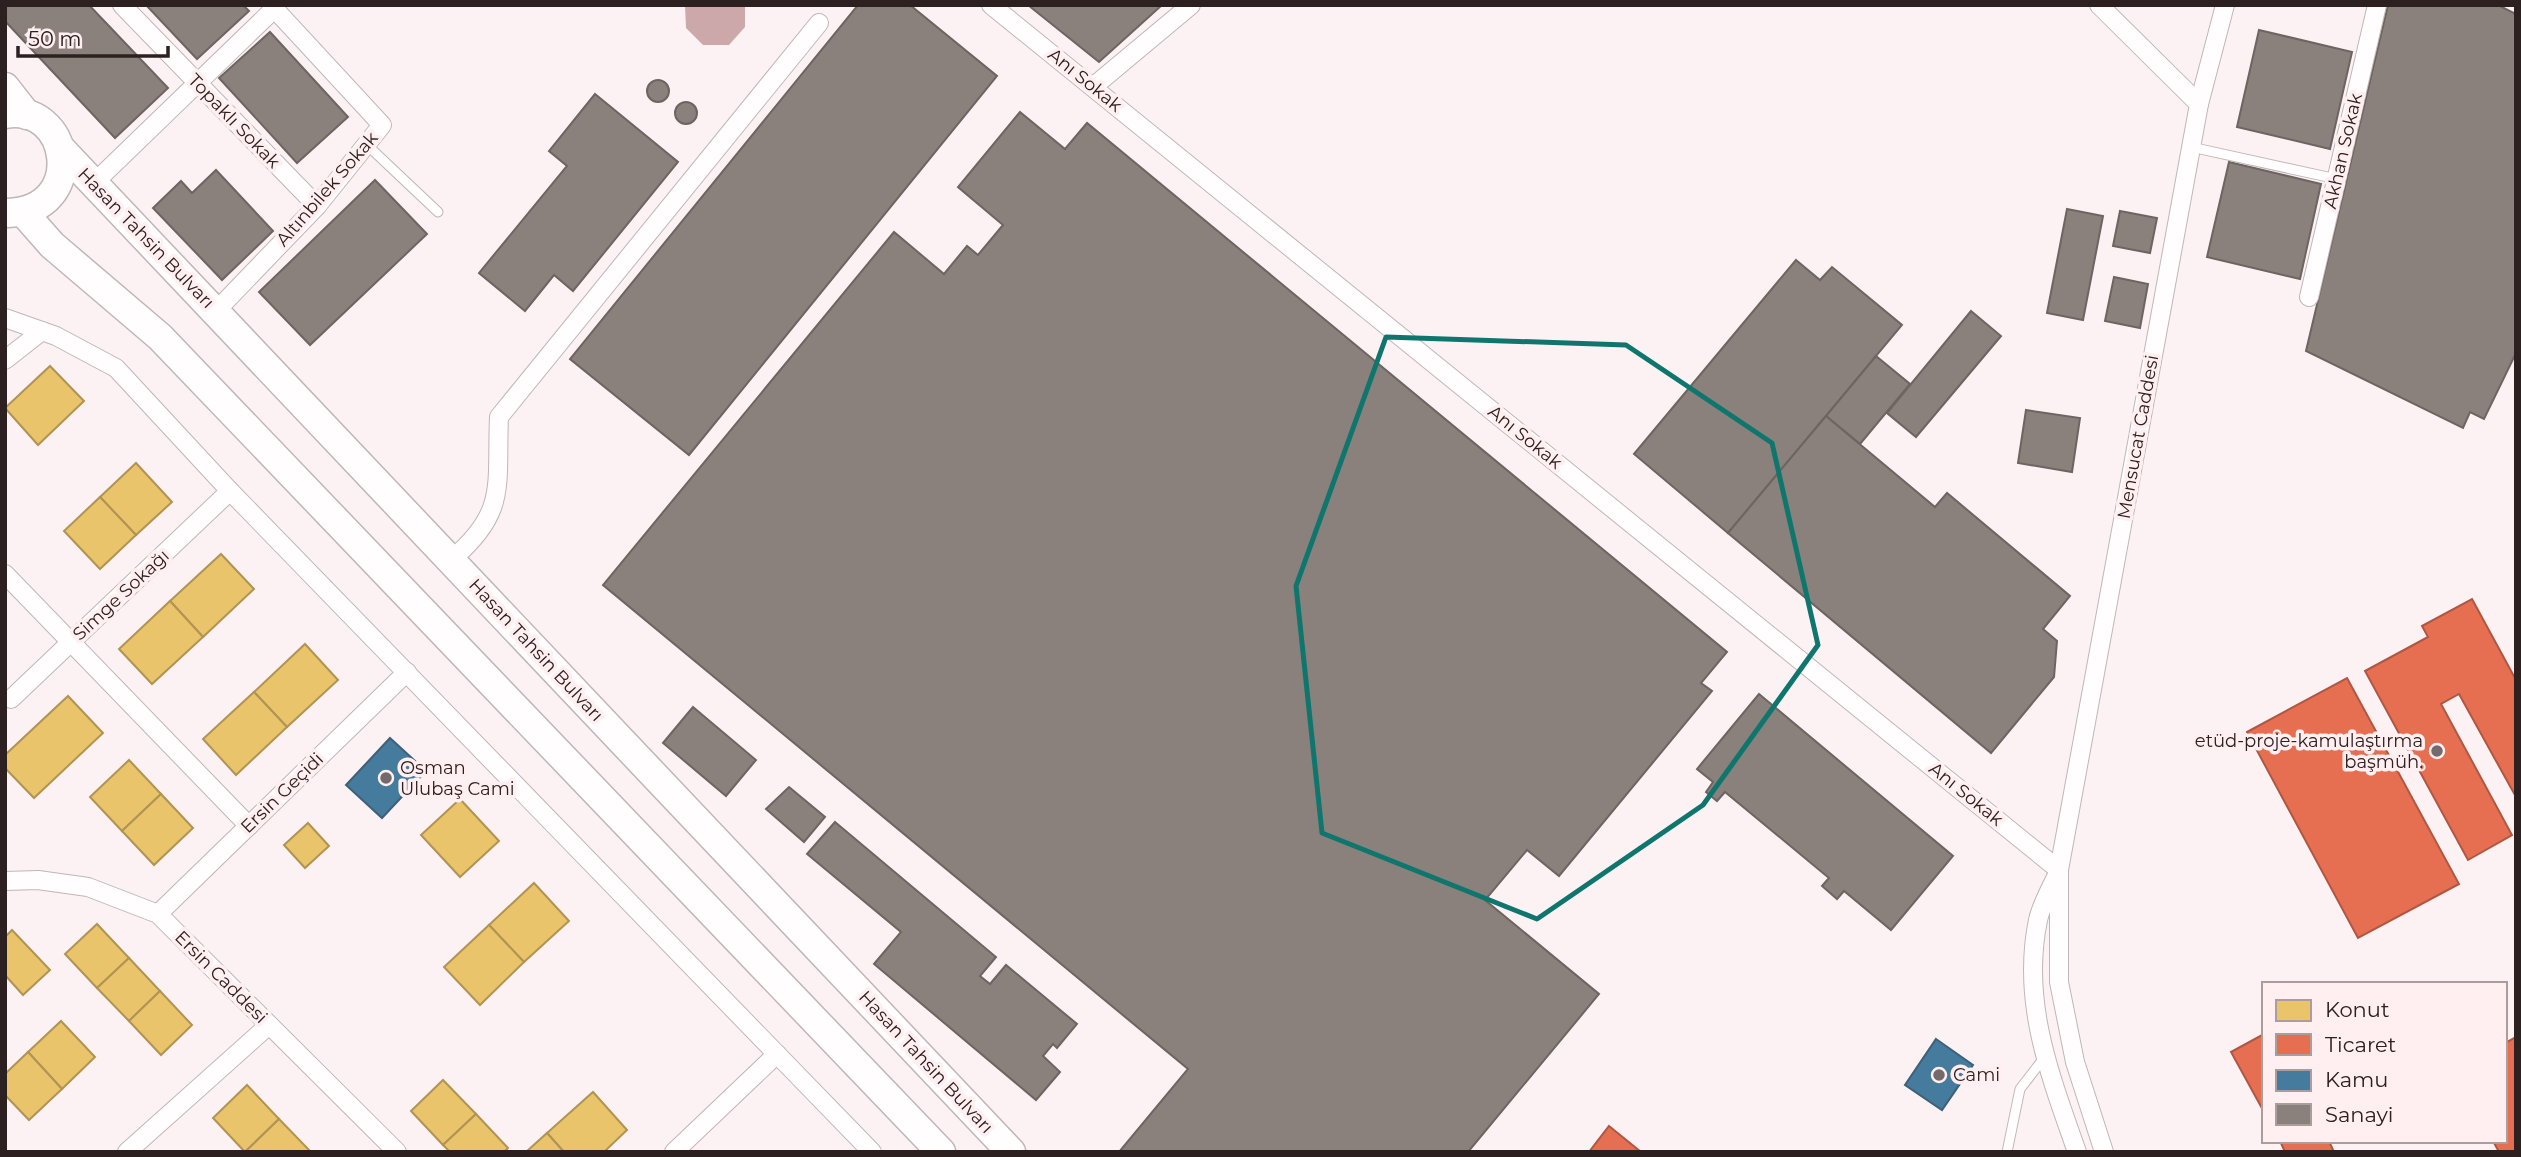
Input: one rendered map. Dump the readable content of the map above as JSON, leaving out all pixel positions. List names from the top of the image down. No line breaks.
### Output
{"streets":{"main road":["Hasan Tahsin Bulvarı"],"street":["Anı Sokak","Topaklı Sokak","Akhan Sokak","Altınbilek Sokak","Mensucat Caddesi","Simge Sokağı","Ersin Geçidi","Ersin Caddesi"]},"crossings":[["Anı Sokak","Mensucat Caddesi"],["Topaklı Sokak","Altınbilek Sokak"],["Altınbilek Sokak","Hasan Tahsin Bulvarı"],["Ersin Geçidi","Ersin Caddesi"]],"places":["etüd-proje-kamulaştırma başmüh.","Osman Ulubaş Cami","Cami"],"legend":["Konut","Ticaret","Kamu","Sanayi"],"scale_bar":"50 m"}
